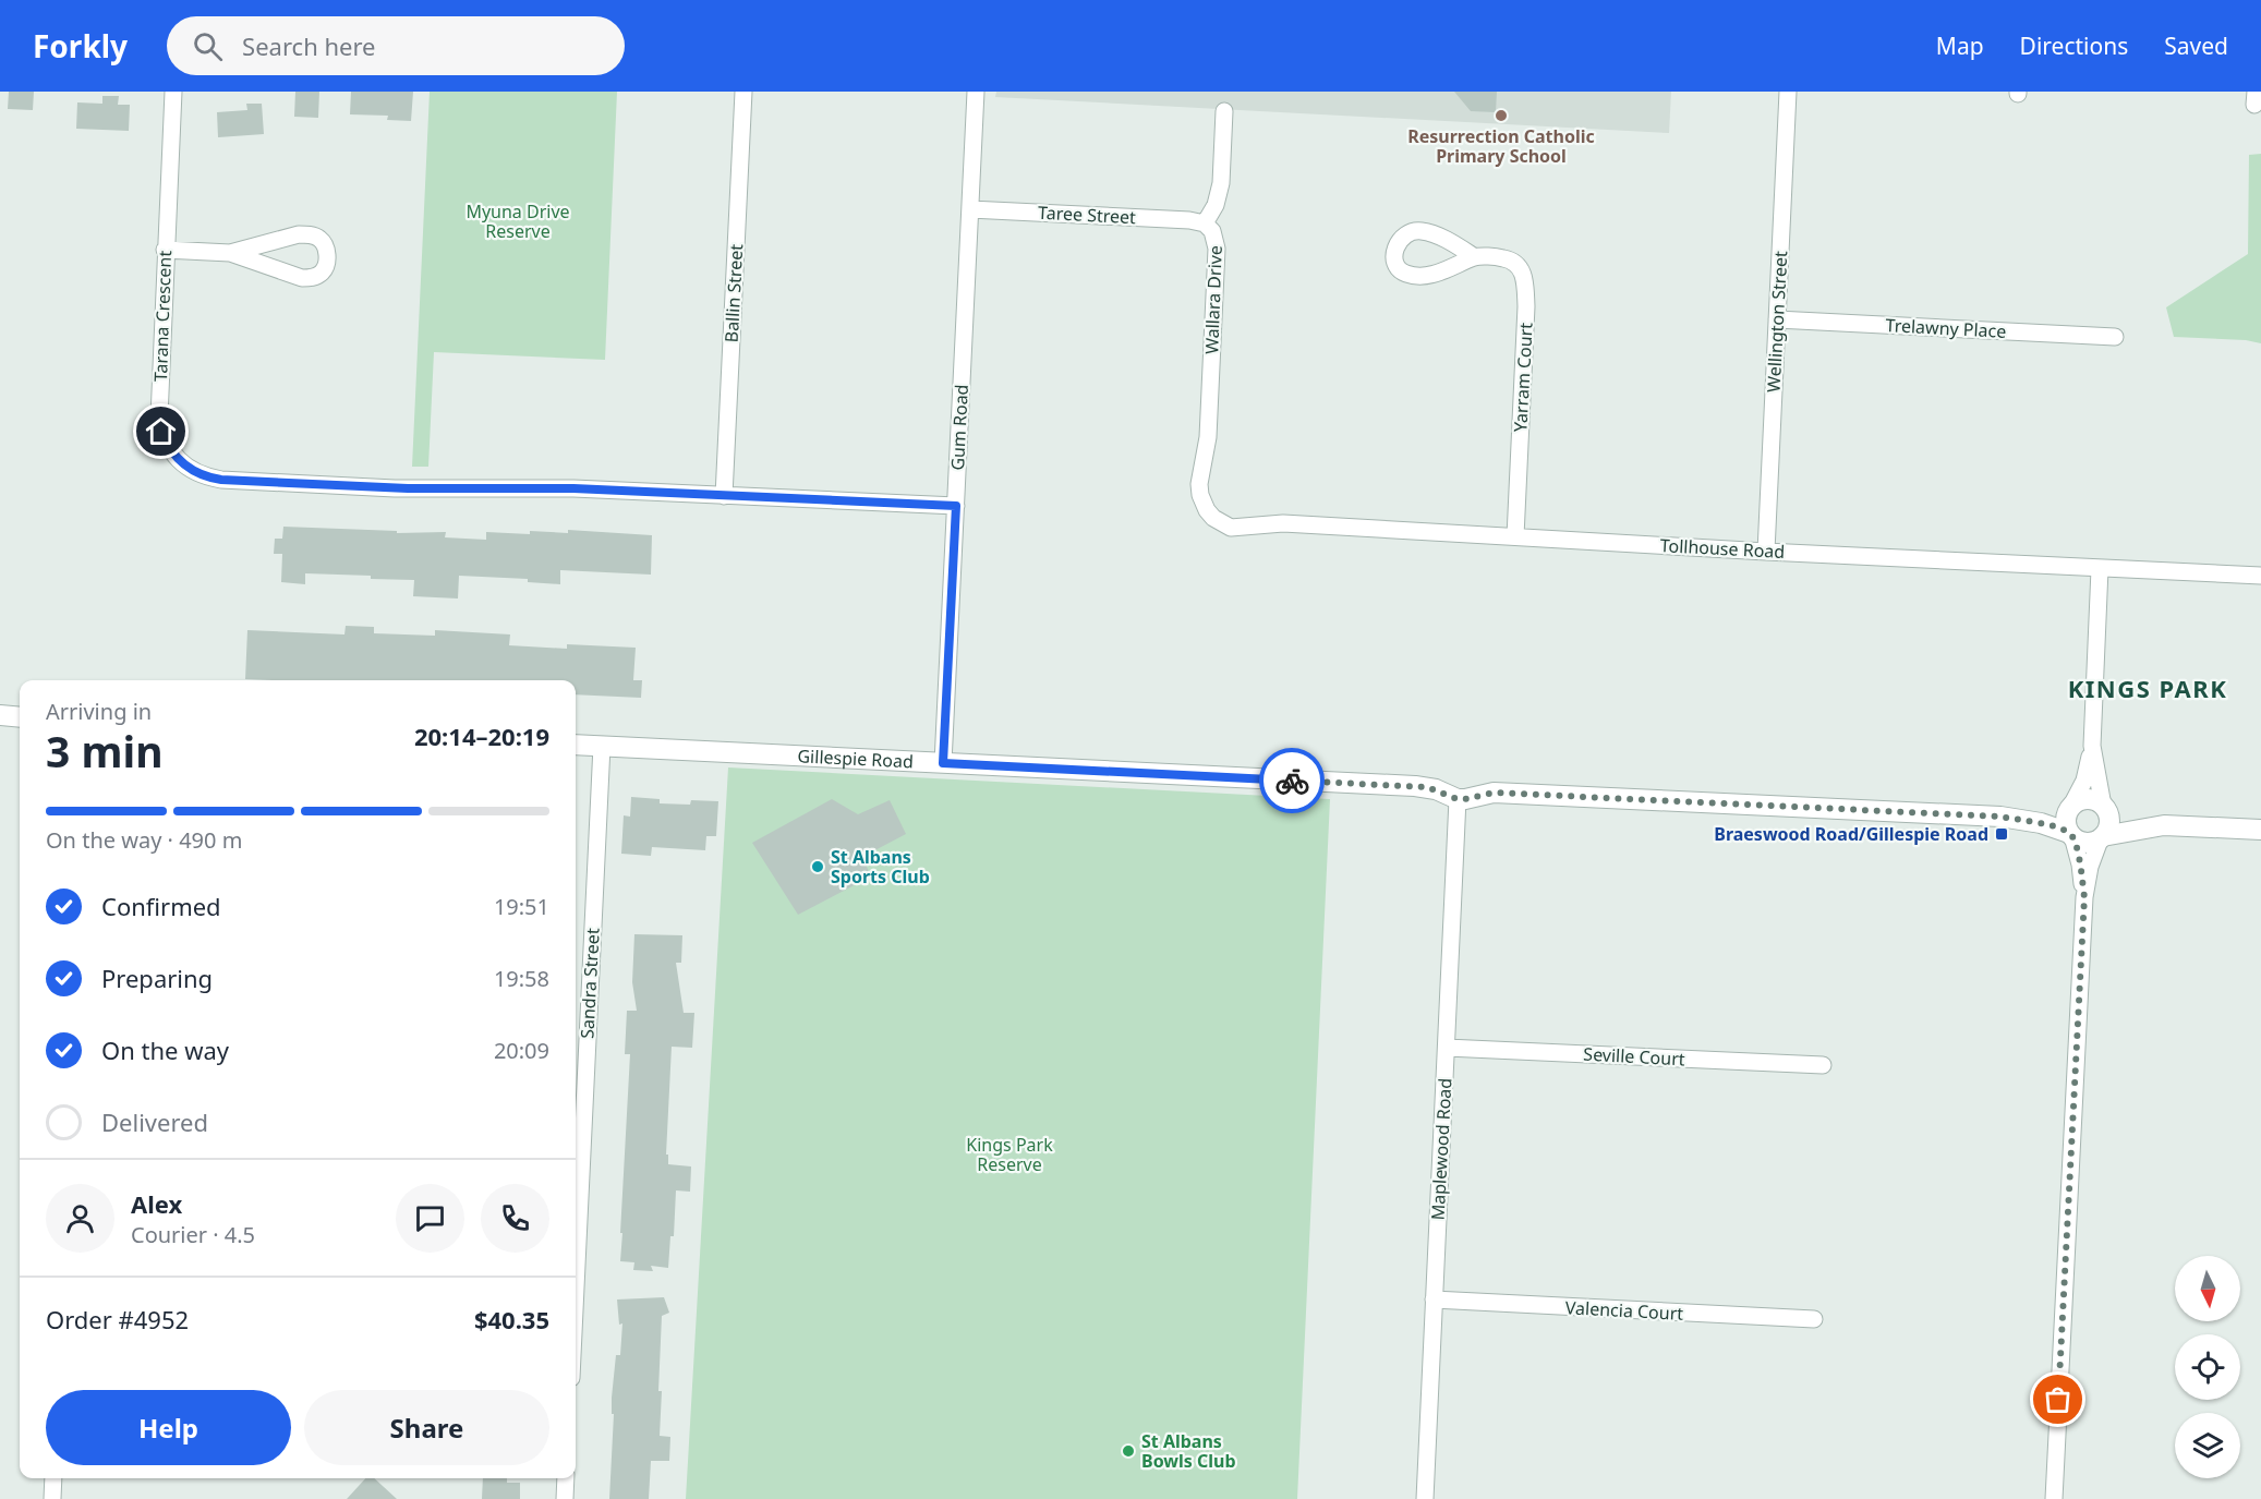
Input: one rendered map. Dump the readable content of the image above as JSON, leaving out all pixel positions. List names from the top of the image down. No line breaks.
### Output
{"streets":{"street":["Taree Street","Ballin Street","Wallara Drive","Tarana Crescent","Wellington Street","Trelawny Place","Yarram Court","Gum Road","Tollhouse Road","Gillespie Road","Sandra Street","Seville Court","Maplewood Road","Valencia Court"]},"crossings":[["Taree Street","Wallara Drive"],["Taree Street","Gum Road"],["Ballin Street","Tarana Crescent"],["Wallara Drive","Tollhouse Road"],["Tarana Crescent","Gum Road"],["Wellington Street","Trelawny Place"],["Wellington Street","Tollhouse Road"],["Yarram Court","Tollhouse Road"],["Gum Road","Gillespie Road"],["Gillespie Road","Sandra Street"],["Gillespie Road","Maplewood Road"],["Seville Court","Maplewood Road"],["Maplewood Road","Valencia Court"]],"districts":["KINGS PARK"],"parks":["Myuna Drive Reserve","Kings Park Reserve"],"places":{"other":["Resurrection Catholic Primary School","St Albans Sports Club","St Albans Bowls Club"],"transit":["Braeswood Road/Gillespie Road"]},"north":"bottom","page":{"header":"Forkly","search":"Search here","nav":["Map","Directions","Saved"],"heading":["3 min","Arriving in","20:14–20:19"],"panel":["Alex","Courier · 4.5","Order #4952","$40.35"],"bar":"On the way · 490 m","list":[["Confirmed","19:51"],["Preparing","19:58"],["On the way","20:09"],"Delivered"],"buttons":["Help","Share"]}}
